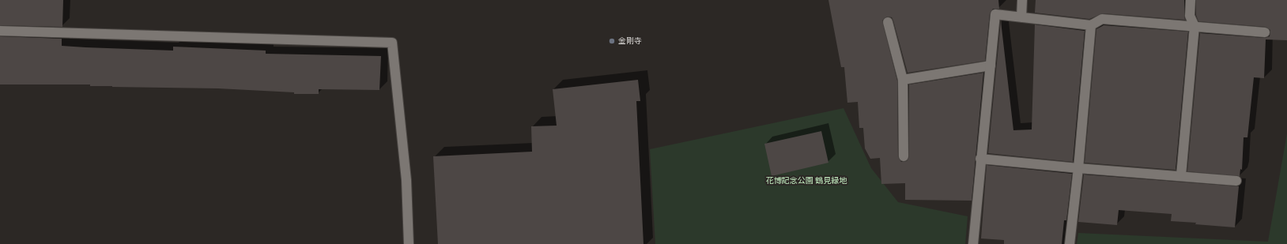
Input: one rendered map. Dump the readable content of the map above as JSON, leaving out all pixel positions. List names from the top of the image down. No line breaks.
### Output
{"parks":["花博記念公園 鶴見緑地"],"places":["金剛寺"]}
